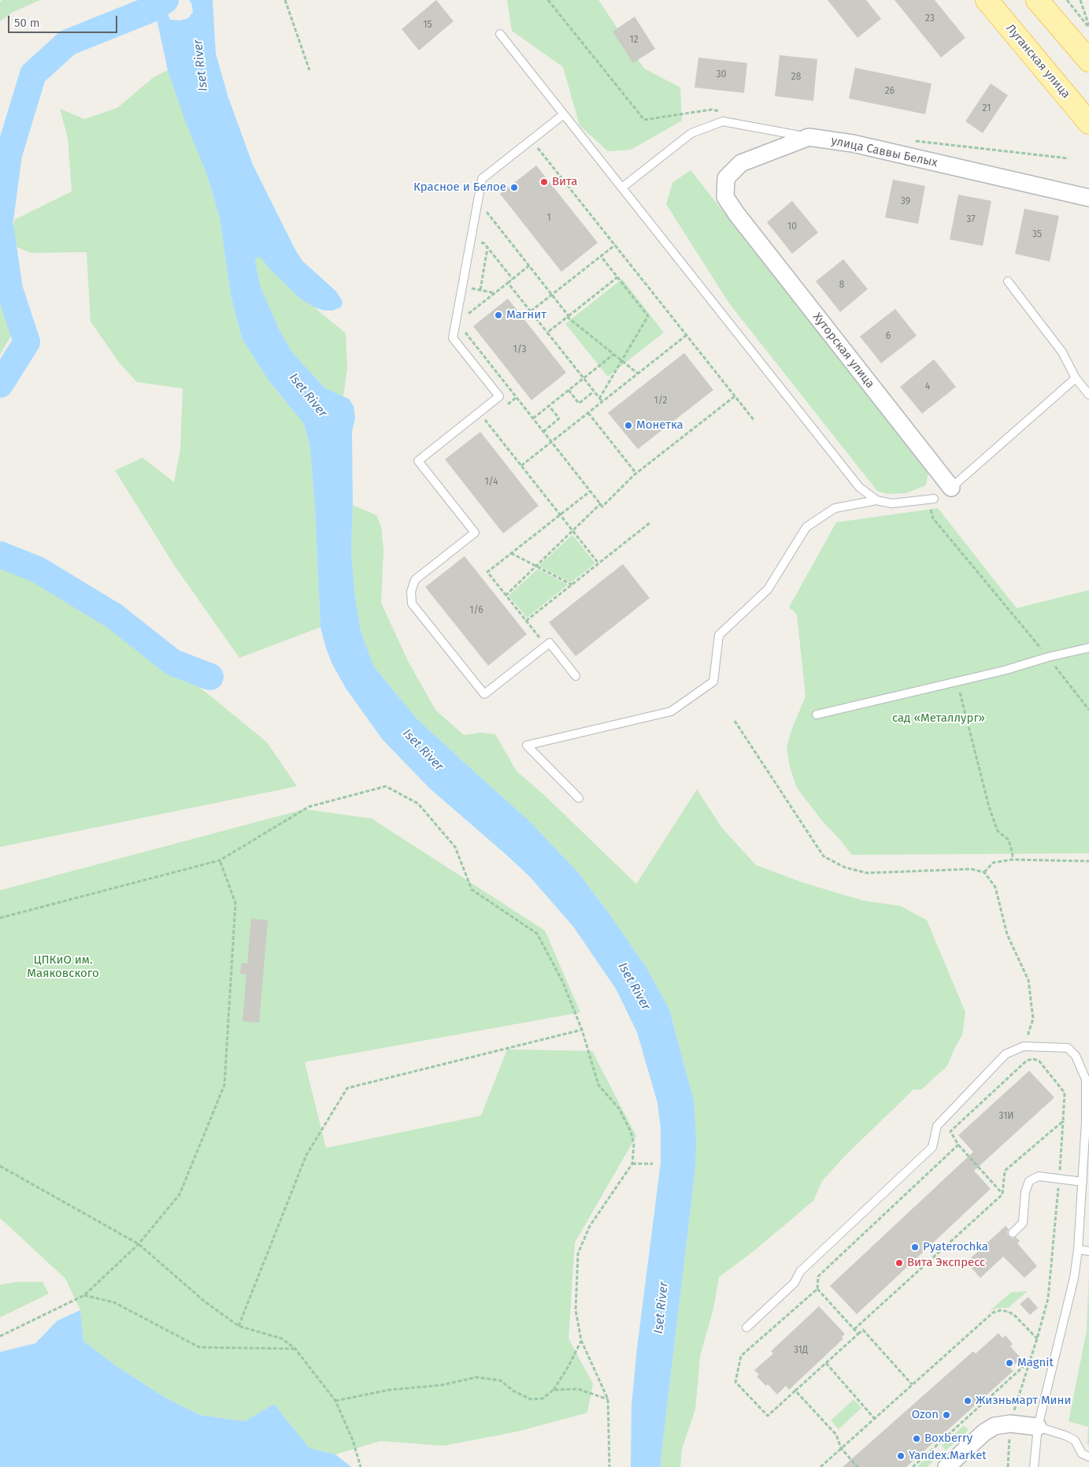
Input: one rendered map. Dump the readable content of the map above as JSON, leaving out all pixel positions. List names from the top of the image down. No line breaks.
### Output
{"streets":{"main road":["Луганская улица"],"street":["улица Саввы Белых","Хуторская улица"]},"crossings":[["улица Саввы Белых","Хуторская улица"]],"water":["Iset River"],"parks":["сад «Металлург»","ЦПКиО им. Маяковского"],"places":["Вита","Красное и Белое","Магнит","Монетка","Pyaterochka","Вита Экспресс","Magnit","Жизньмарт Мини","Ozon","Boxberry","Yandex.Market"],"house_numbers":["23","15","12","30","28","26","21","39","1","37","10","35","8","6","1/3","4","1/2","1/4","1/6","31И","31Д"],"scale_bar":"50 m"}
